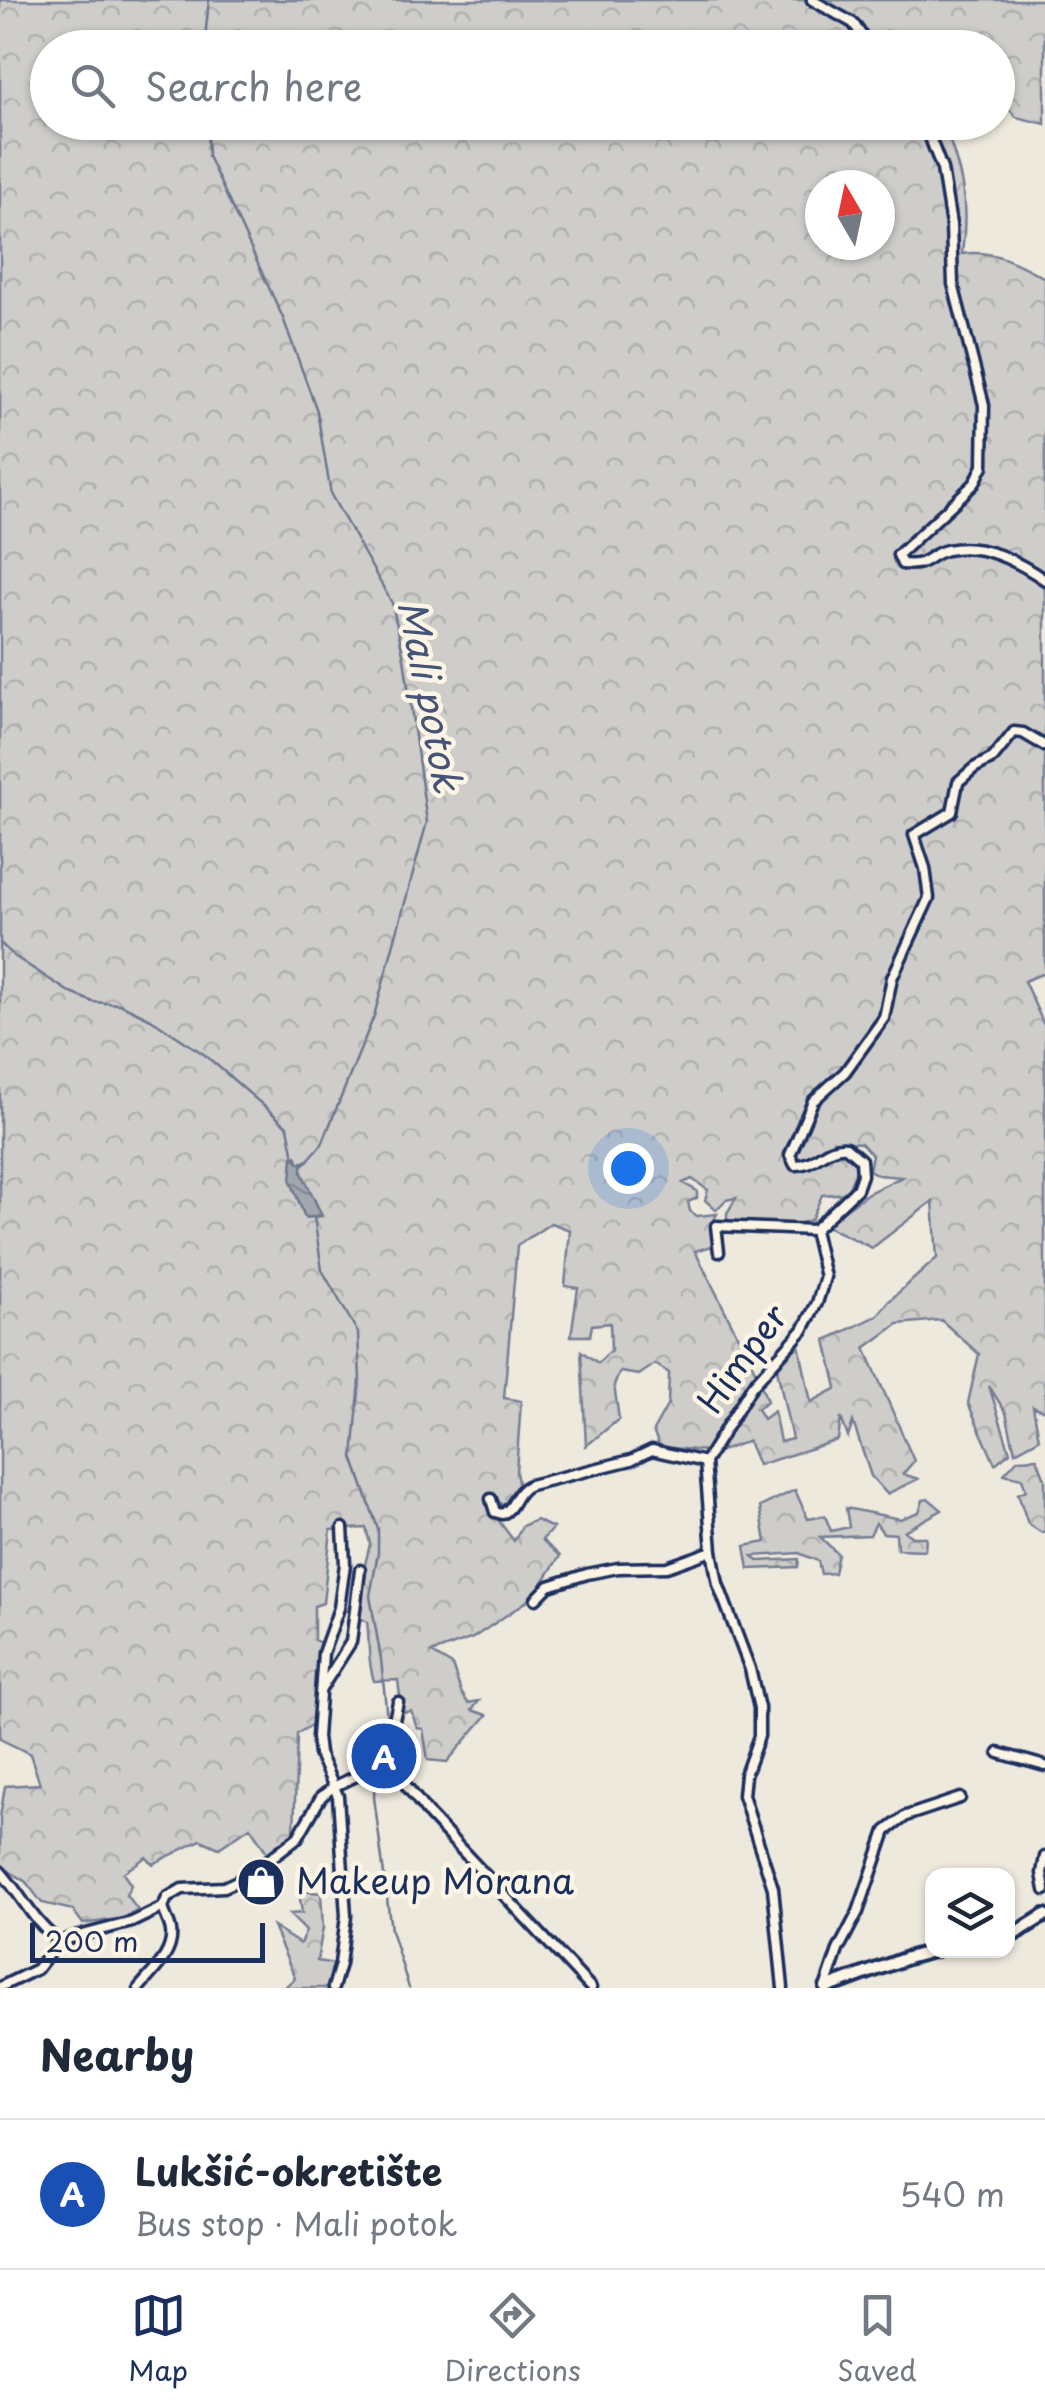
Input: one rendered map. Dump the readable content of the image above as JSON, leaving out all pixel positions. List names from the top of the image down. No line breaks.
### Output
{"streets":{"street":["Himper"]},"water":["Mali potok"],"places":{"shop":["Makeup Morana"]},"scale_bar":"200 m","north":"top","page":{"search":"Search here","pins":"A","scale":"200 m","heading":"Nearby","list":[{"mark":"A","name":"Lukšić-okretište","note":"Bus stop · Mali potok","value":"540 m"}],"nav":["Map","Directions","Saved"]}}
